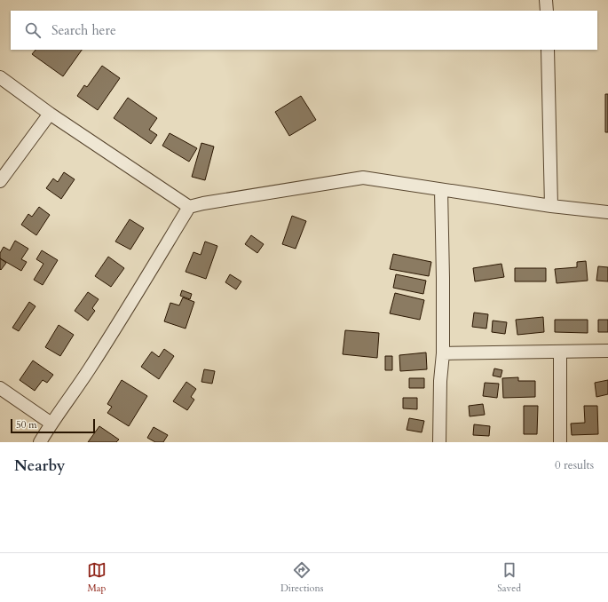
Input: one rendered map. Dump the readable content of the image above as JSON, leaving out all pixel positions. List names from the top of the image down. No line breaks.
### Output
{"scale_bar":"50 m","page":{"search":"Search here","scale":"50 m","heading":["Nearby","0 results"],"nav":["Map","Directions","Saved"]}}
